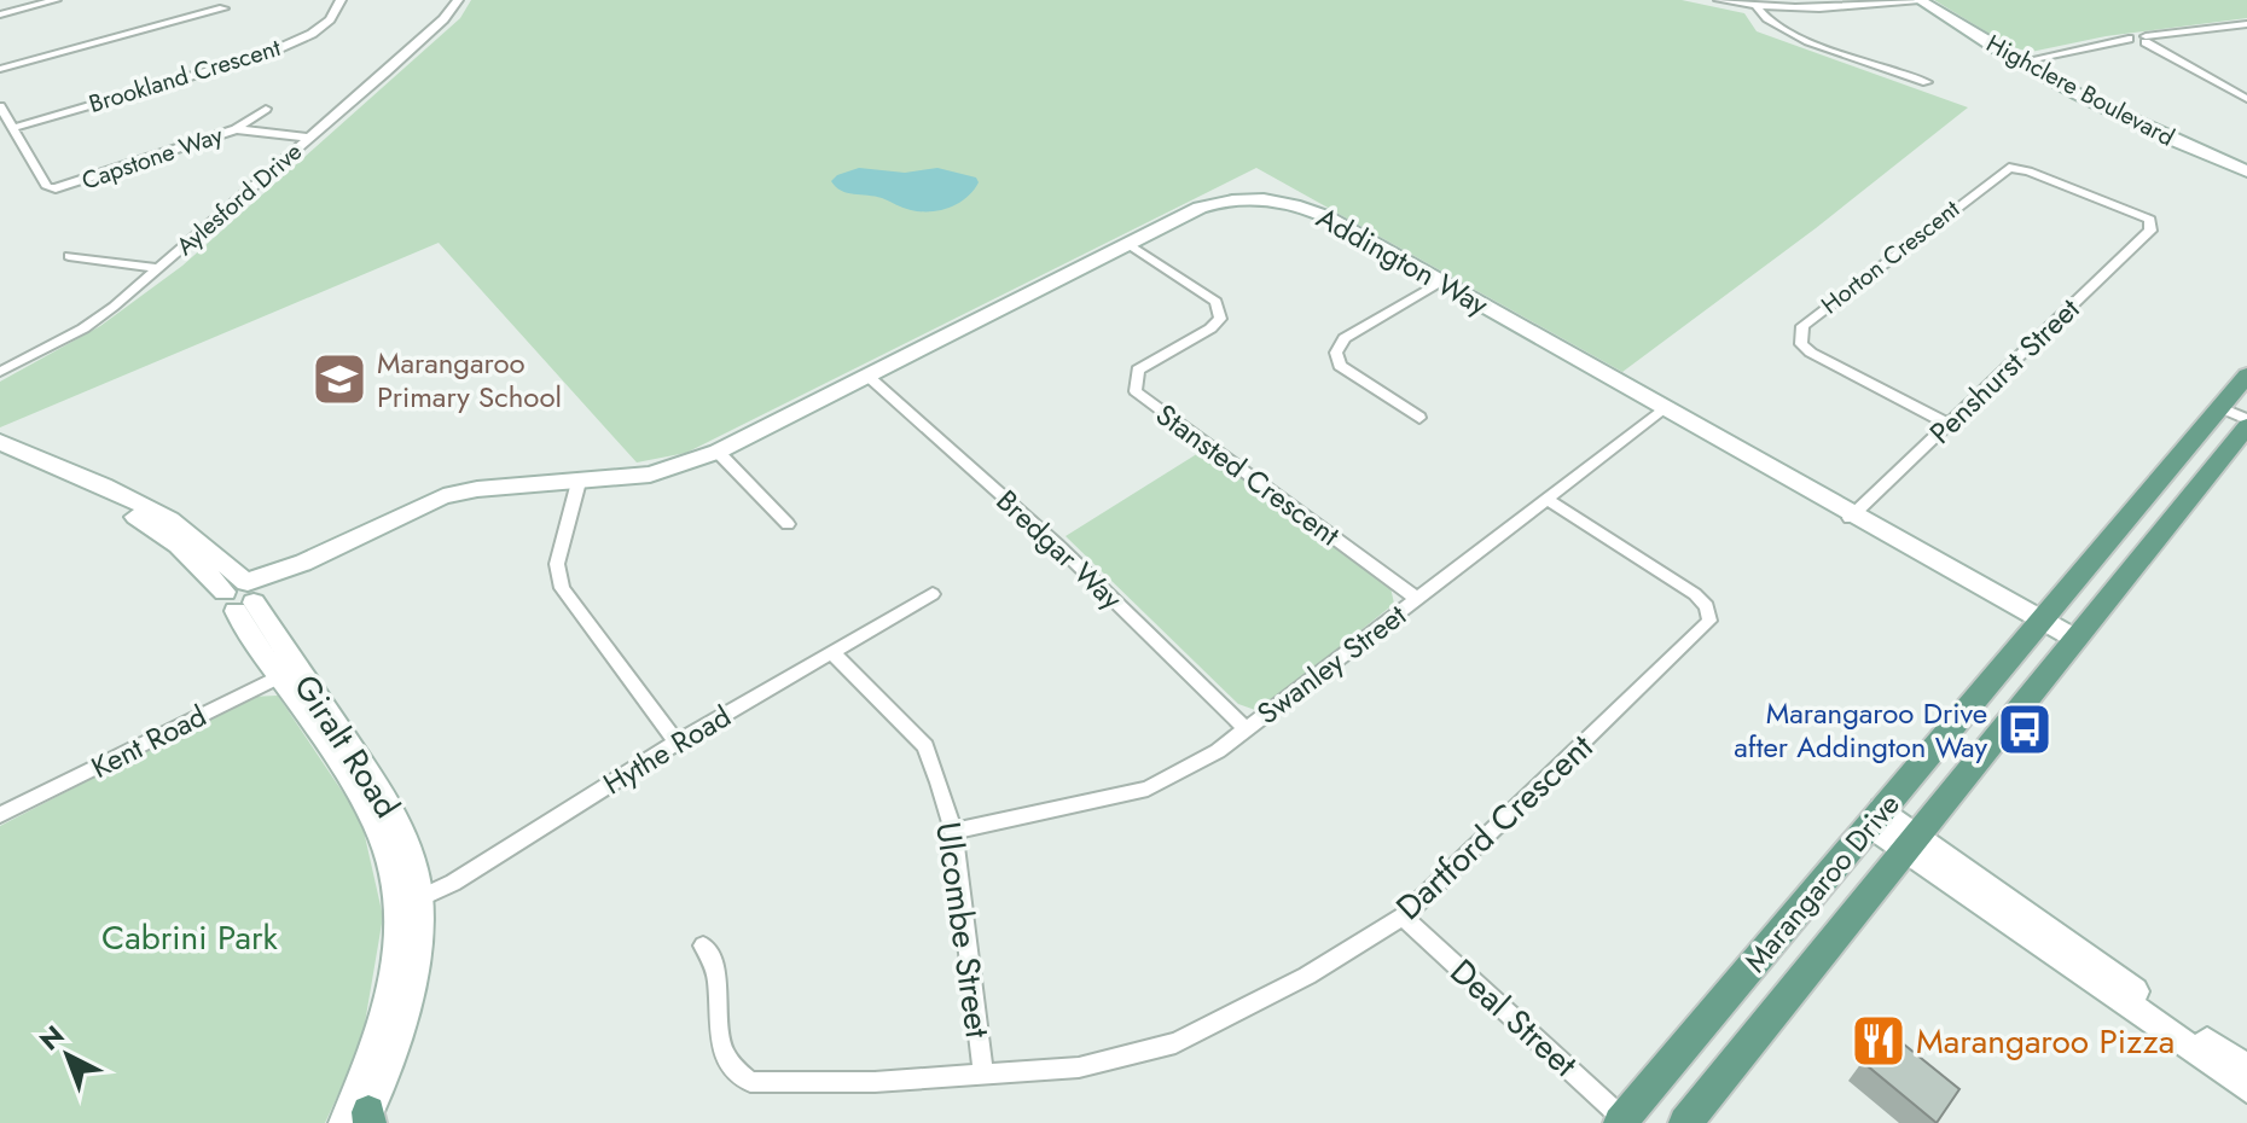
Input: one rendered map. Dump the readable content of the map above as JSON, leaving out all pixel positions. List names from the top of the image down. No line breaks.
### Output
{"streets":{"main road":["Marangaroo Drive"],"street":["Brookland Crescent","Highclere Boulevard","Capstone Way","Aylesford Drive","Horton Crescent","Addington Way","Penshurst Street","Stansted Crescent","Bredgar Way","Swanley Street","Kent Road","Giralt Road","Hythe Road","Dartford Crescent","Ulcombe Street","Deal Street"]},"crossings":[["Brookland Crescent","Capstone Way"],["Capstone Way","Aylesford Drive"],["Horton Crescent","Penshurst Street"],["Addington Way","Penshurst Street"],["Addington Way","Stansted Crescent"],["Addington Way","Bredgar Way"],["Addington Way","Swanley Street"],["Addington Way","Giralt Road"],["Addington Way","Marangaroo Drive"],["Stansted Crescent","Swanley Street"],["Bredgar Way","Swanley Street"],["Swanley Street","Dartford Crescent"],["Swanley Street","Ulcombe Street"],["Kent Road","Giralt Road"],["Giralt Road","Hythe Road"],["Hythe Road","Ulcombe Street"],["Dartford Crescent","Ulcombe Street"],["Dartford Crescent","Deal Street"],["Marangaroo Drive","Deal Street"]],"parks":["Cabrini Park"],"places":{"school or university":["Marangaroo Primary School"],"bus stop":["Marangaroo Drive after Addington Way"],"restaurant":["Marangaroo Pizza"]},"north":"top left"}
